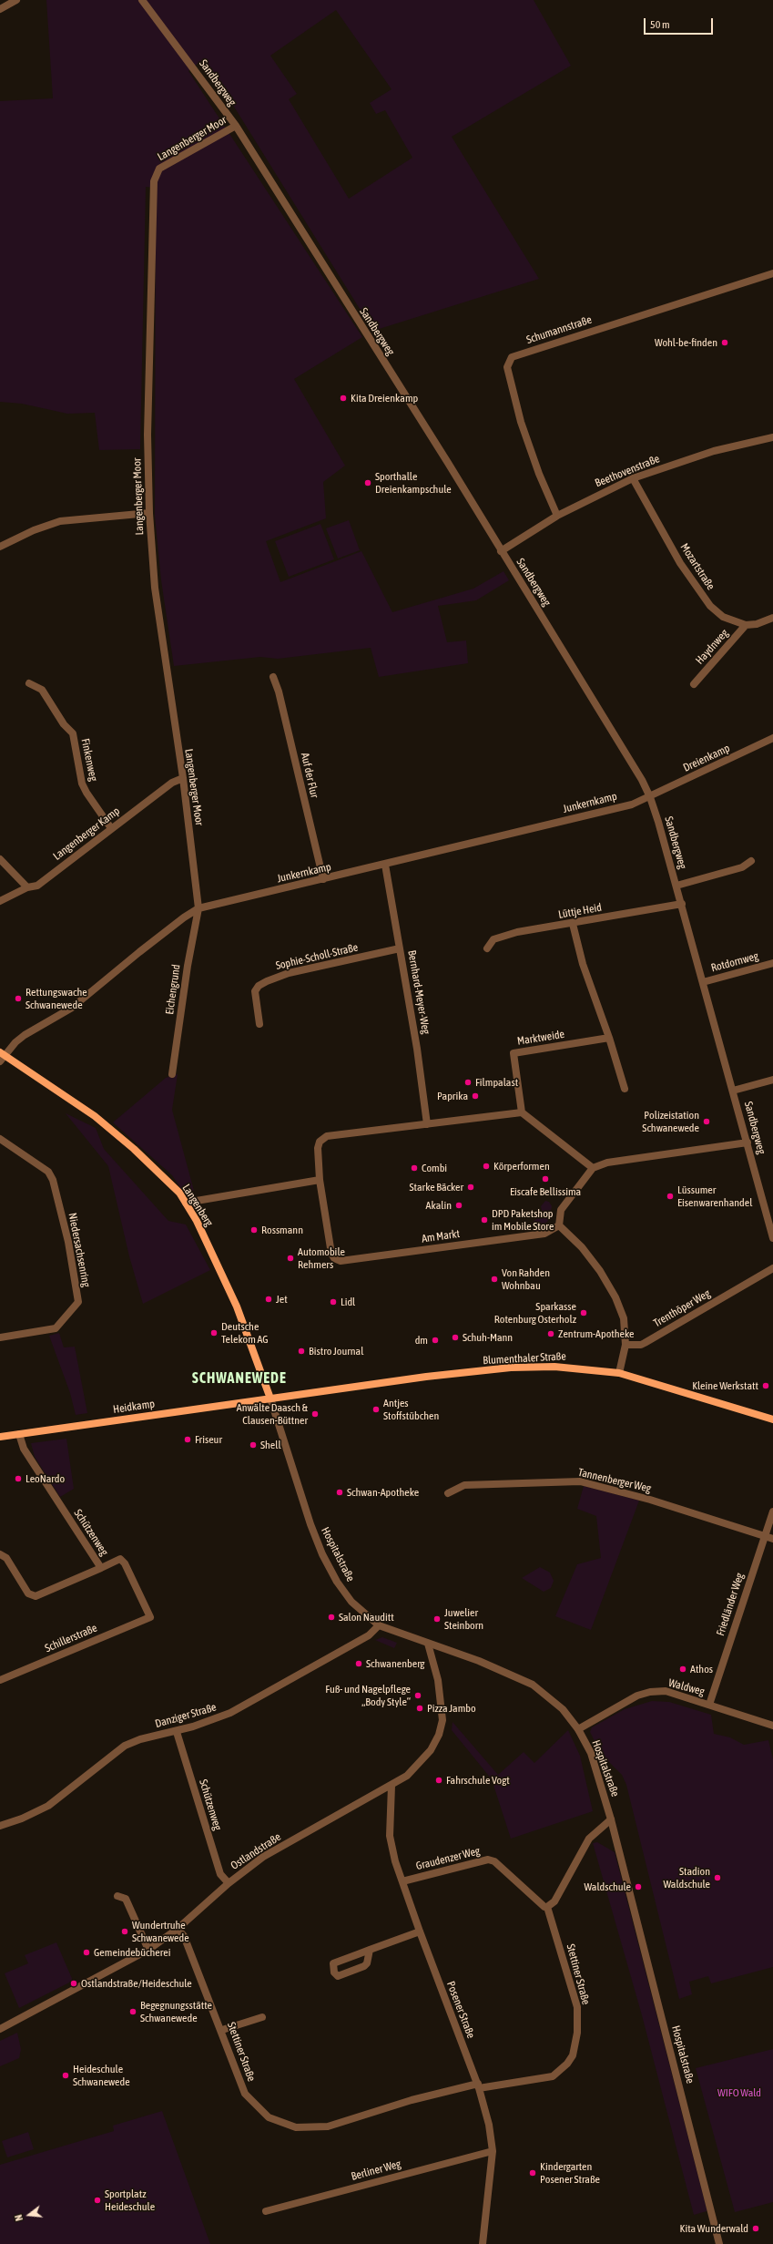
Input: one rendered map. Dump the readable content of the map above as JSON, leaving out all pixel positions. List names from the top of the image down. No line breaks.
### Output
{"streets":{"main road":["Langenberg","Blumenthaler Straße","Heidkamp"],"street":["Sandbergweg","Langenberger Moor","Schumannstraße","Beethovenstraße","Mozartstraße","Haydnweg","Dreienkamp","Finkenweg","Auf der Flur","Junkernkamp","Langenberger Kamp","Lüttje Heid","Sophie-Scholl-Straße","Rotdornweg","Eichengrund","Bernhard-Meyer-Weg","Marktweide","Am Markt","Niedersachsenring","Trenthöper Weg","Tannenberger Weg","Schützenweg","Hospitalstraße","Friedländer Weg","Schillerstraße","Waldweg","Danziger Straße","Ostlandstraße","Graudenzer Weg","Stettiner Straße","Posener Straße","Berliner Weg"]},"crossings":[["Sandbergweg","Langenberger Moor"],["Sandbergweg","Beethovenstraße"],["Sandbergweg","Dreienkamp"],["Sandbergweg","Junkernkamp"],["Sandbergweg","Lüttje Heid"],["Sandbergweg","Rotdornweg"],["Langenberger Moor","Junkernkamp"],["Langenberger Moor","Langenberger Kamp"],["Langenberger Moor","Eichengrund"],["Schumannstraße","Beethovenstraße"],["Beethovenstraße","Mozartstraße"],["Mozartstraße","Haydnweg"],["Dreienkamp","Junkernkamp"],["Finkenweg","Langenberger Kamp"],["Auf der Flur","Junkernkamp"],["Junkernkamp","Eichengrund"],["Junkernkamp","Bernhard-Meyer-Weg"],["Junkernkamp","Langenberg"],["Sophie-Scholl-Straße","Bernhard-Meyer-Weg"],["Bernhard-Meyer-Weg","Am Markt"],["Marktweide","Am Markt"],["Langenberg","Blumenthaler Straße"],["Langenberg","Heidkamp"],["Langenberg","Hospitalstraße"],["Blumenthaler Straße","Heidkamp"],["Blumenthaler Straße","Hospitalstraße"],["Heidkamp","Schützenweg"],["Heidkamp","Hospitalstraße"],["Tannenberger Weg","Friedländer Weg"],["Schützenweg","Schillerstraße"],["Schützenweg","Danziger Straße"],["Schützenweg","Ostlandstraße"],["Hospitalstraße","Waldweg"],["Hospitalstraße","Danziger Straße"],["Hospitalstraße","Ostlandstraße"],["Friedländer Weg","Waldweg"],["Ostlandstraße","Stettiner Straße"],["Ostlandstraße","Posener Straße"],["Graudenzer Weg","Stettiner Straße"],["Graudenzer Weg","Posener Straße"],["Stettiner Straße","Posener Straße"],["Posener Straße","Berliner Weg"]],"districts":["SCHWANEWEDE"],"parks":["WIFO Wald"],"places":["Wohl-be-finden","Kita Dreienkamp","Sporthalle Dreienkampschule","Rettungswache Schwanewede","Filmpalast","Paprika","Polizeistation Schwanewede","Körperformen","Combi","Eiscafe Bellissima","Starke Bäcker","Lüssumer Eisenwarenhandel","Akalin","DPD Paketshop im Mobile Store","Rossmann","Automobile Rehmers","Von Rahden Wohnbau","Jet","Lidl","Sparkasse Rotenburg Osterholz","Deutsche Telekom AG","Zentrum-Apotheke","Schuh-Mann","dm","Bistro Journal","Kleine Werkstatt","Antjes Stoffstübchen","Anwälte Daasch & Clausen-Büttner","Friseur","Shell","LeoNardo","Schwan-Apotheke","Salon Nauditt","Juwelier Steinborn","Schwanenberg","Athos","Fuß- und Nagelpflege „Body Style“","Pizza Jambo","Fahrschule Vogt","Stadion Waldschule","Waldschule","Wundertruhe Schwanewede","Gemeindebücherei","Ostlandstraße/Heideschule","Begegnungsstätte Schwanewede","Heideschule Schwanewede","Kindergarten Posener Straße","Sportplatz Heideschule","Kita Wunderwald"],"scale_bar":"50 m","north":"left"}
